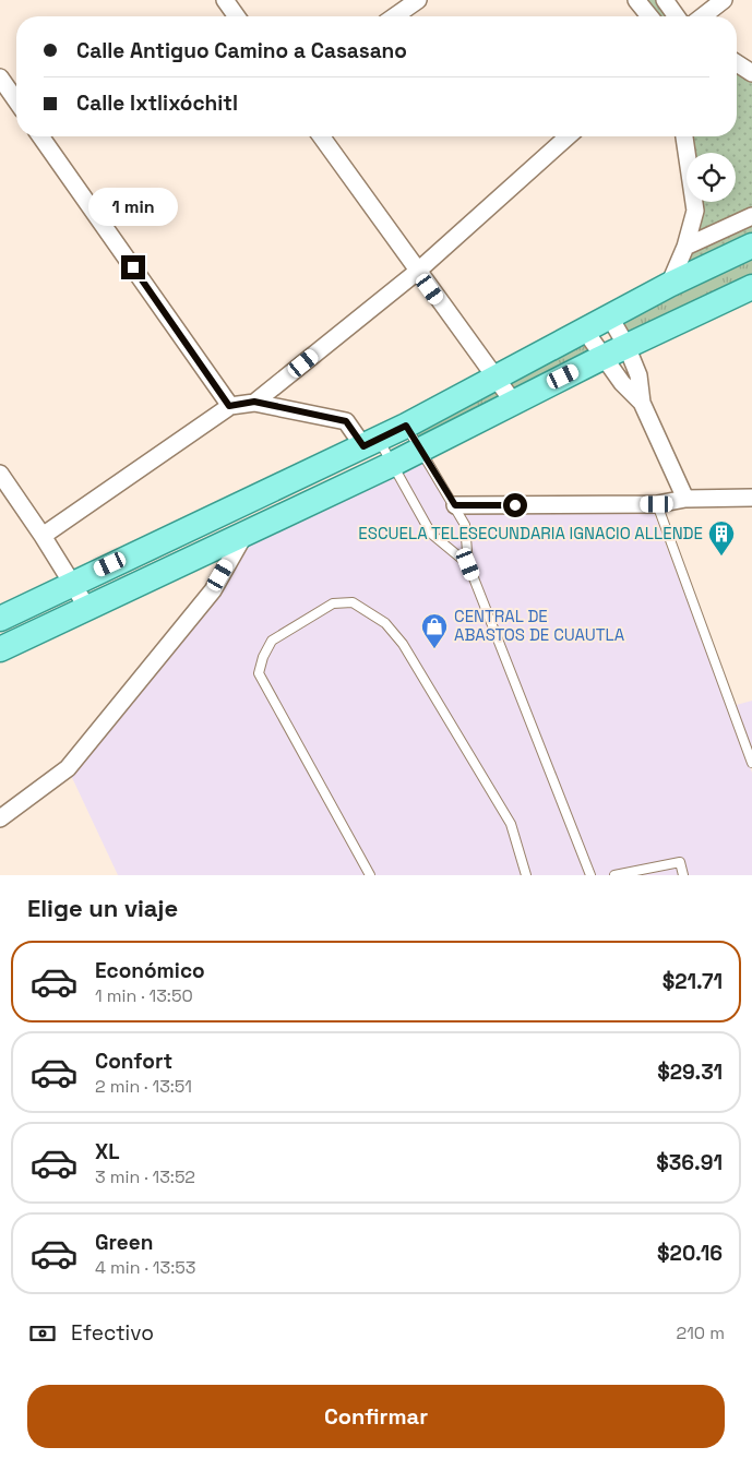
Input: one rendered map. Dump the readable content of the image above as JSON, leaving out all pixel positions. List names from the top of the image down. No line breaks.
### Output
{"places":{"building":["ESCUELA TELESECUNDARIA IGNACIO ALLENDE"],"shop":["CENTRAL DE ABASTOS DE CUAUTLA"]},"page":{"banner":["Calle Antiguo Camino a Casasano","Calle Ixtlixóchitl"],"bubble":"1 min","heading":"Elige un viaje","list":[{"name":"Económico","note":"1 min · 13:50","value":"$21.71"},{"name":"Confort","note":"2 min · 13:51","value":"$29.31"},{"name":"XL","note":"3 min · 13:52","value":"$36.91"},{"name":"Green","note":"4 min · 13:53","value":"$20.16"}],"pay":["Efectivo","210 m"],"buttons":"Confirmar"}}
